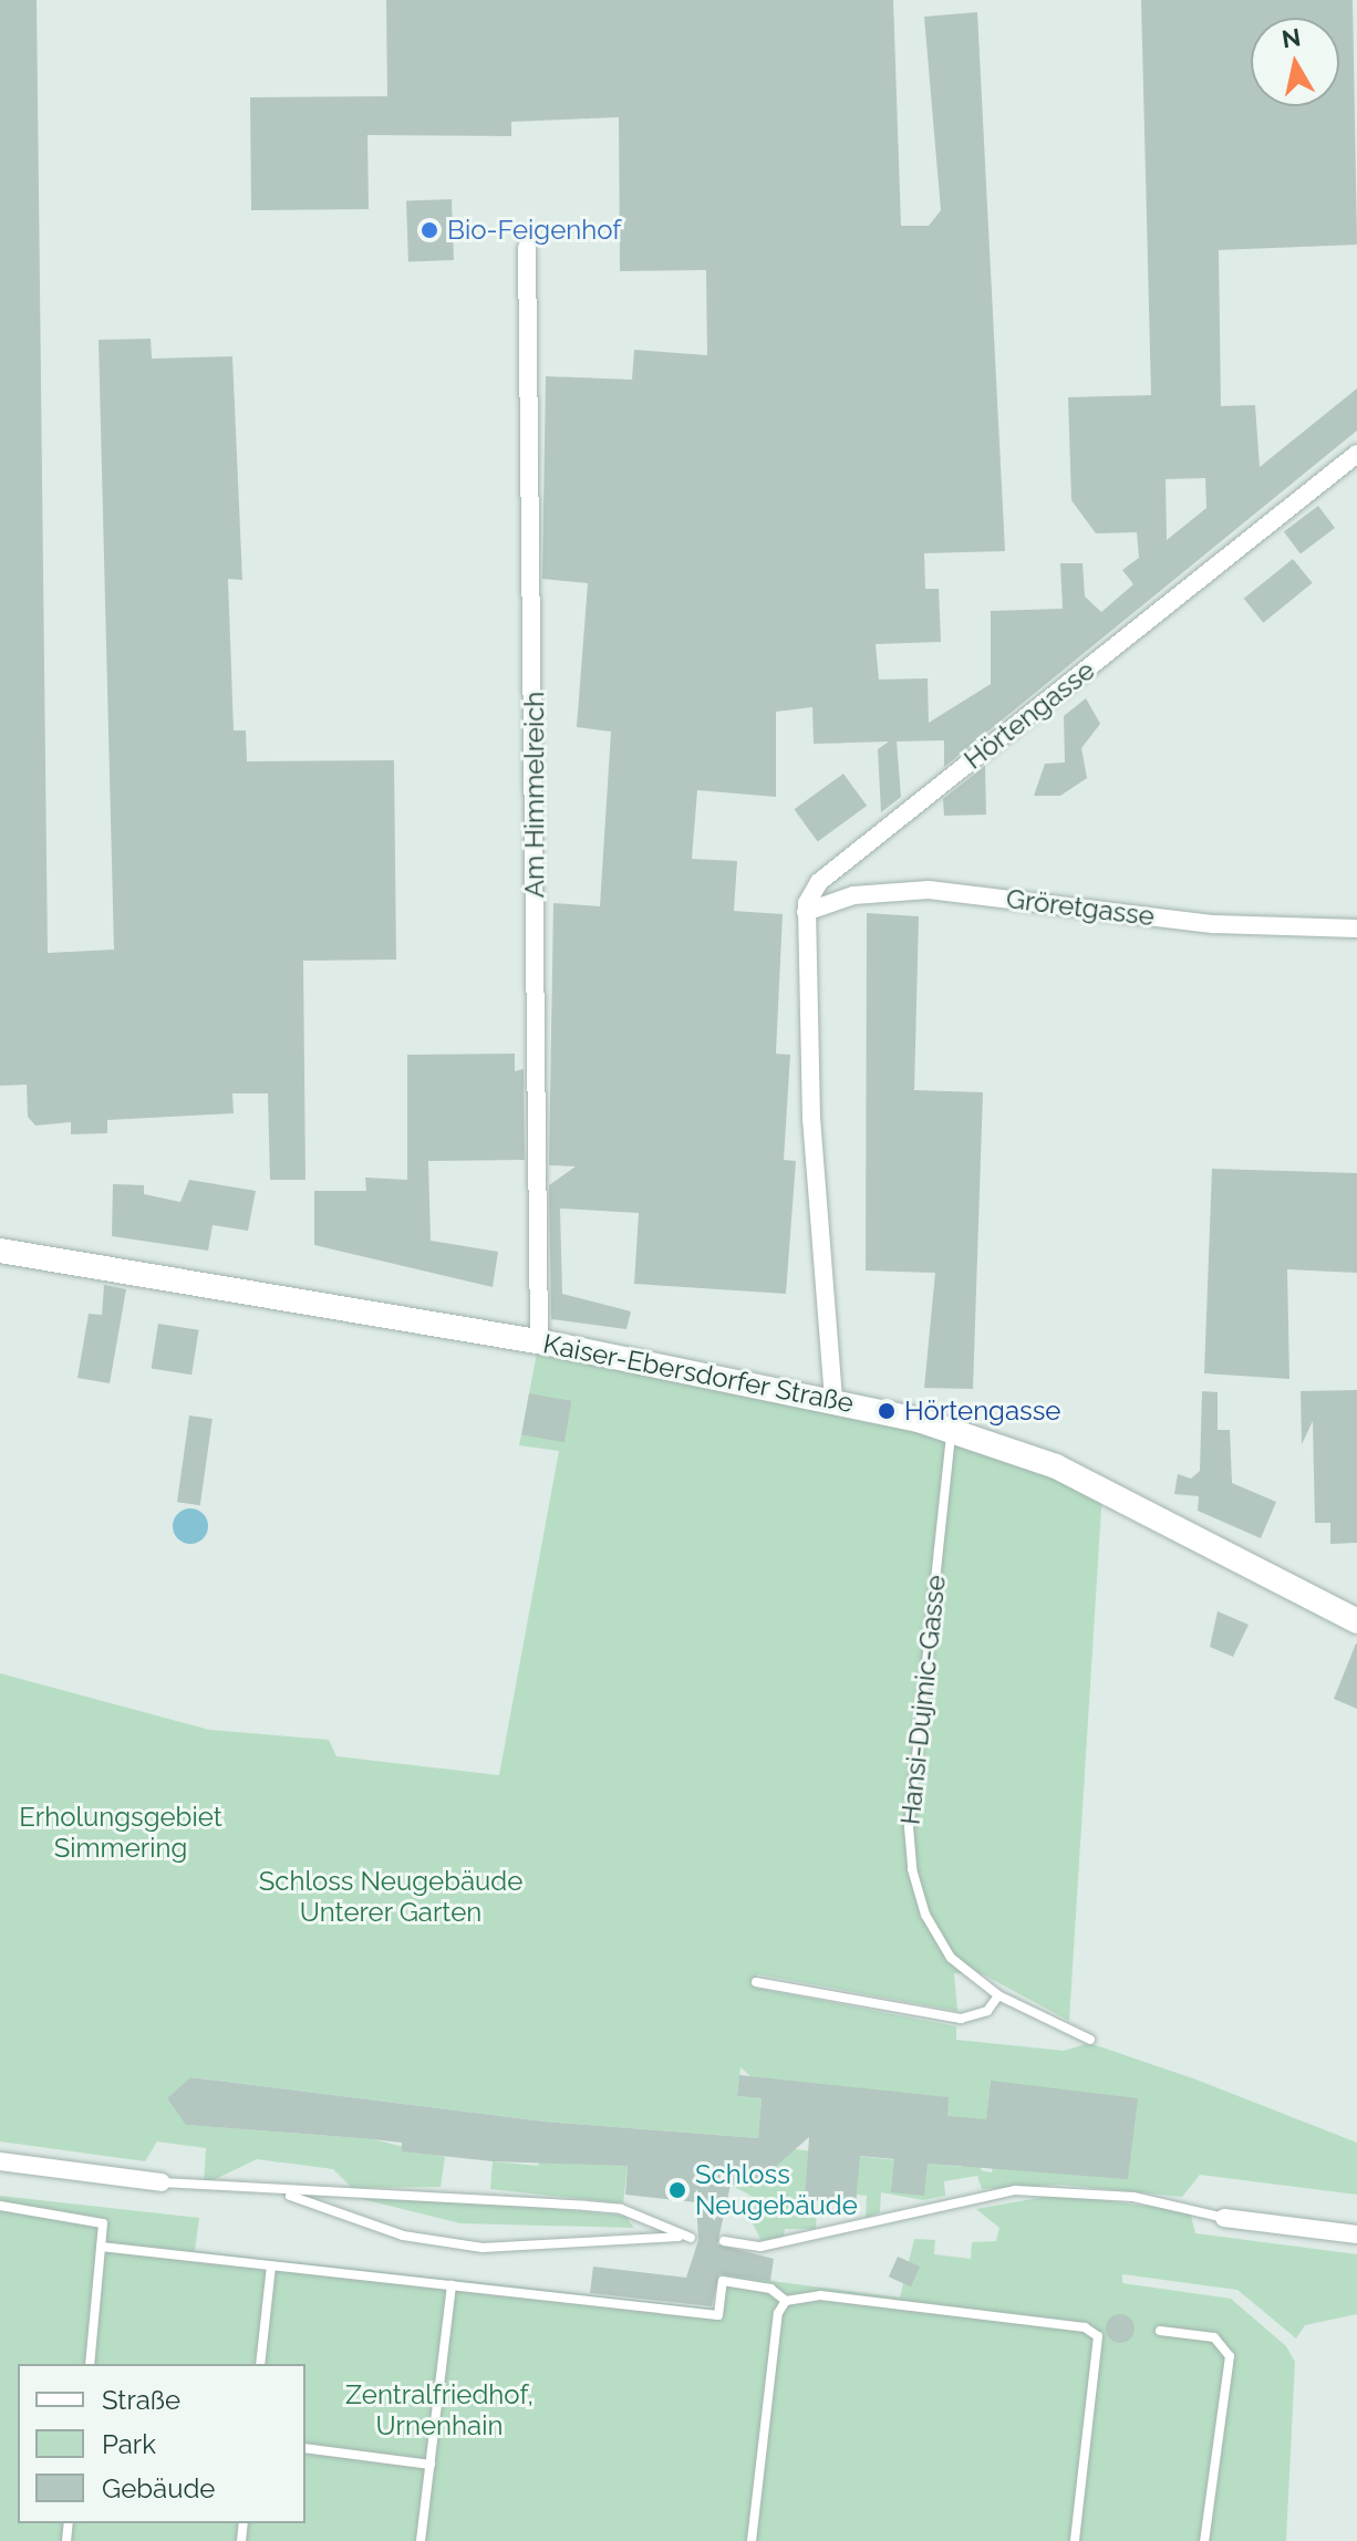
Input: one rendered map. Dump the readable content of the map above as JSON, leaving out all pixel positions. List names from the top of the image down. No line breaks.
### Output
{"streets":{"main road":["Kaiser-Ebersdorfer Straße"],"street":["Hörtengasse","Am Himmelreich","Gröretgasse"],"lane":["Hansi-Dujmic-Gasse"]},"crossings":[["Hörtengasse","Gröretgasse"],["Am Himmelreich","Kaiser-Ebersdorfer Straße"],["Kaiser-Ebersdorfer Straße","Hansi-Dujmic-Gasse"]],"parks":["Erholungsgebiet Simmering","Schloss Neugebäude Unterer Garten","Zentralfriedhof, Urnenhain"],"places":["Bio-Feigenhof","Hörtengasse","Schloss Neugebäude"],"legend":["Straße","Park","Gebäude"],"north":"top"}
